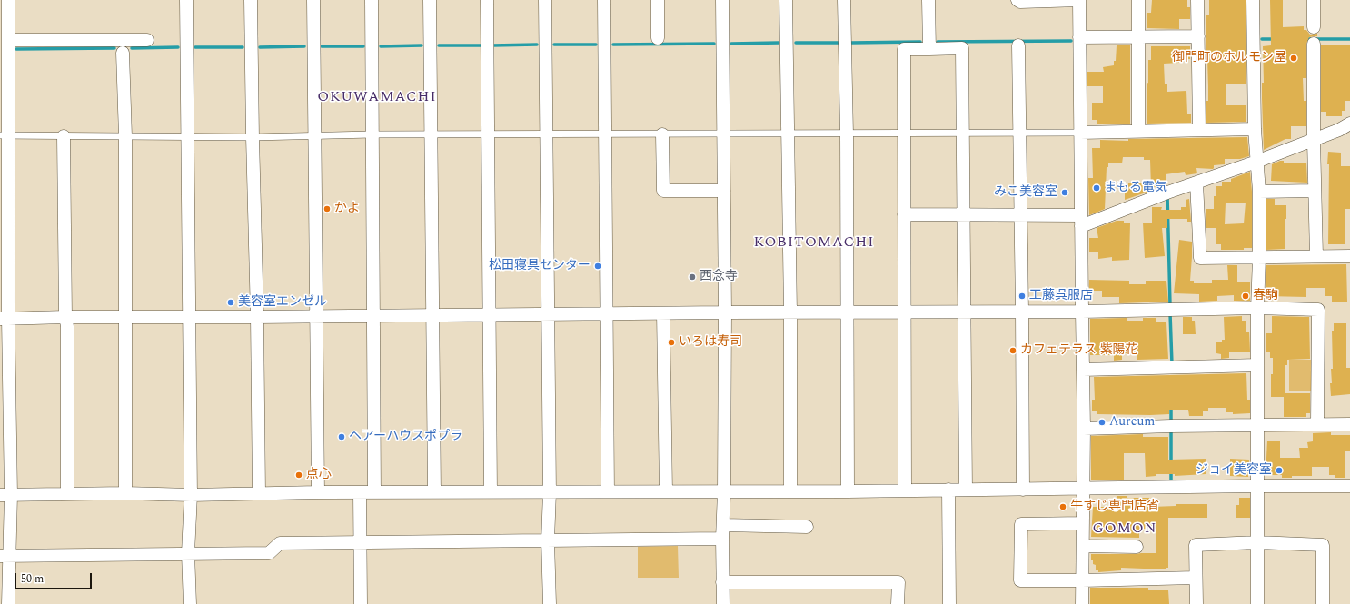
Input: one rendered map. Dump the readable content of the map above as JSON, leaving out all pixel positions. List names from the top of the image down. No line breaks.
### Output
{"districts":["OKUWAMACHI","KOBITOMACHI","GOMON"],"places":["御門町のホルモン屋","まもる電気","みこ美容室","かよ","松田寝具センター","西念寺","工藤呉服店","春駒","美容室エンゼル","いろは寿司","カフェテラス 紫陽花","Aureum","ヘアーハウスポプラ","ジョイ美容室","点心","牛すじ専門店省"],"scale_bar":"50 m"}
